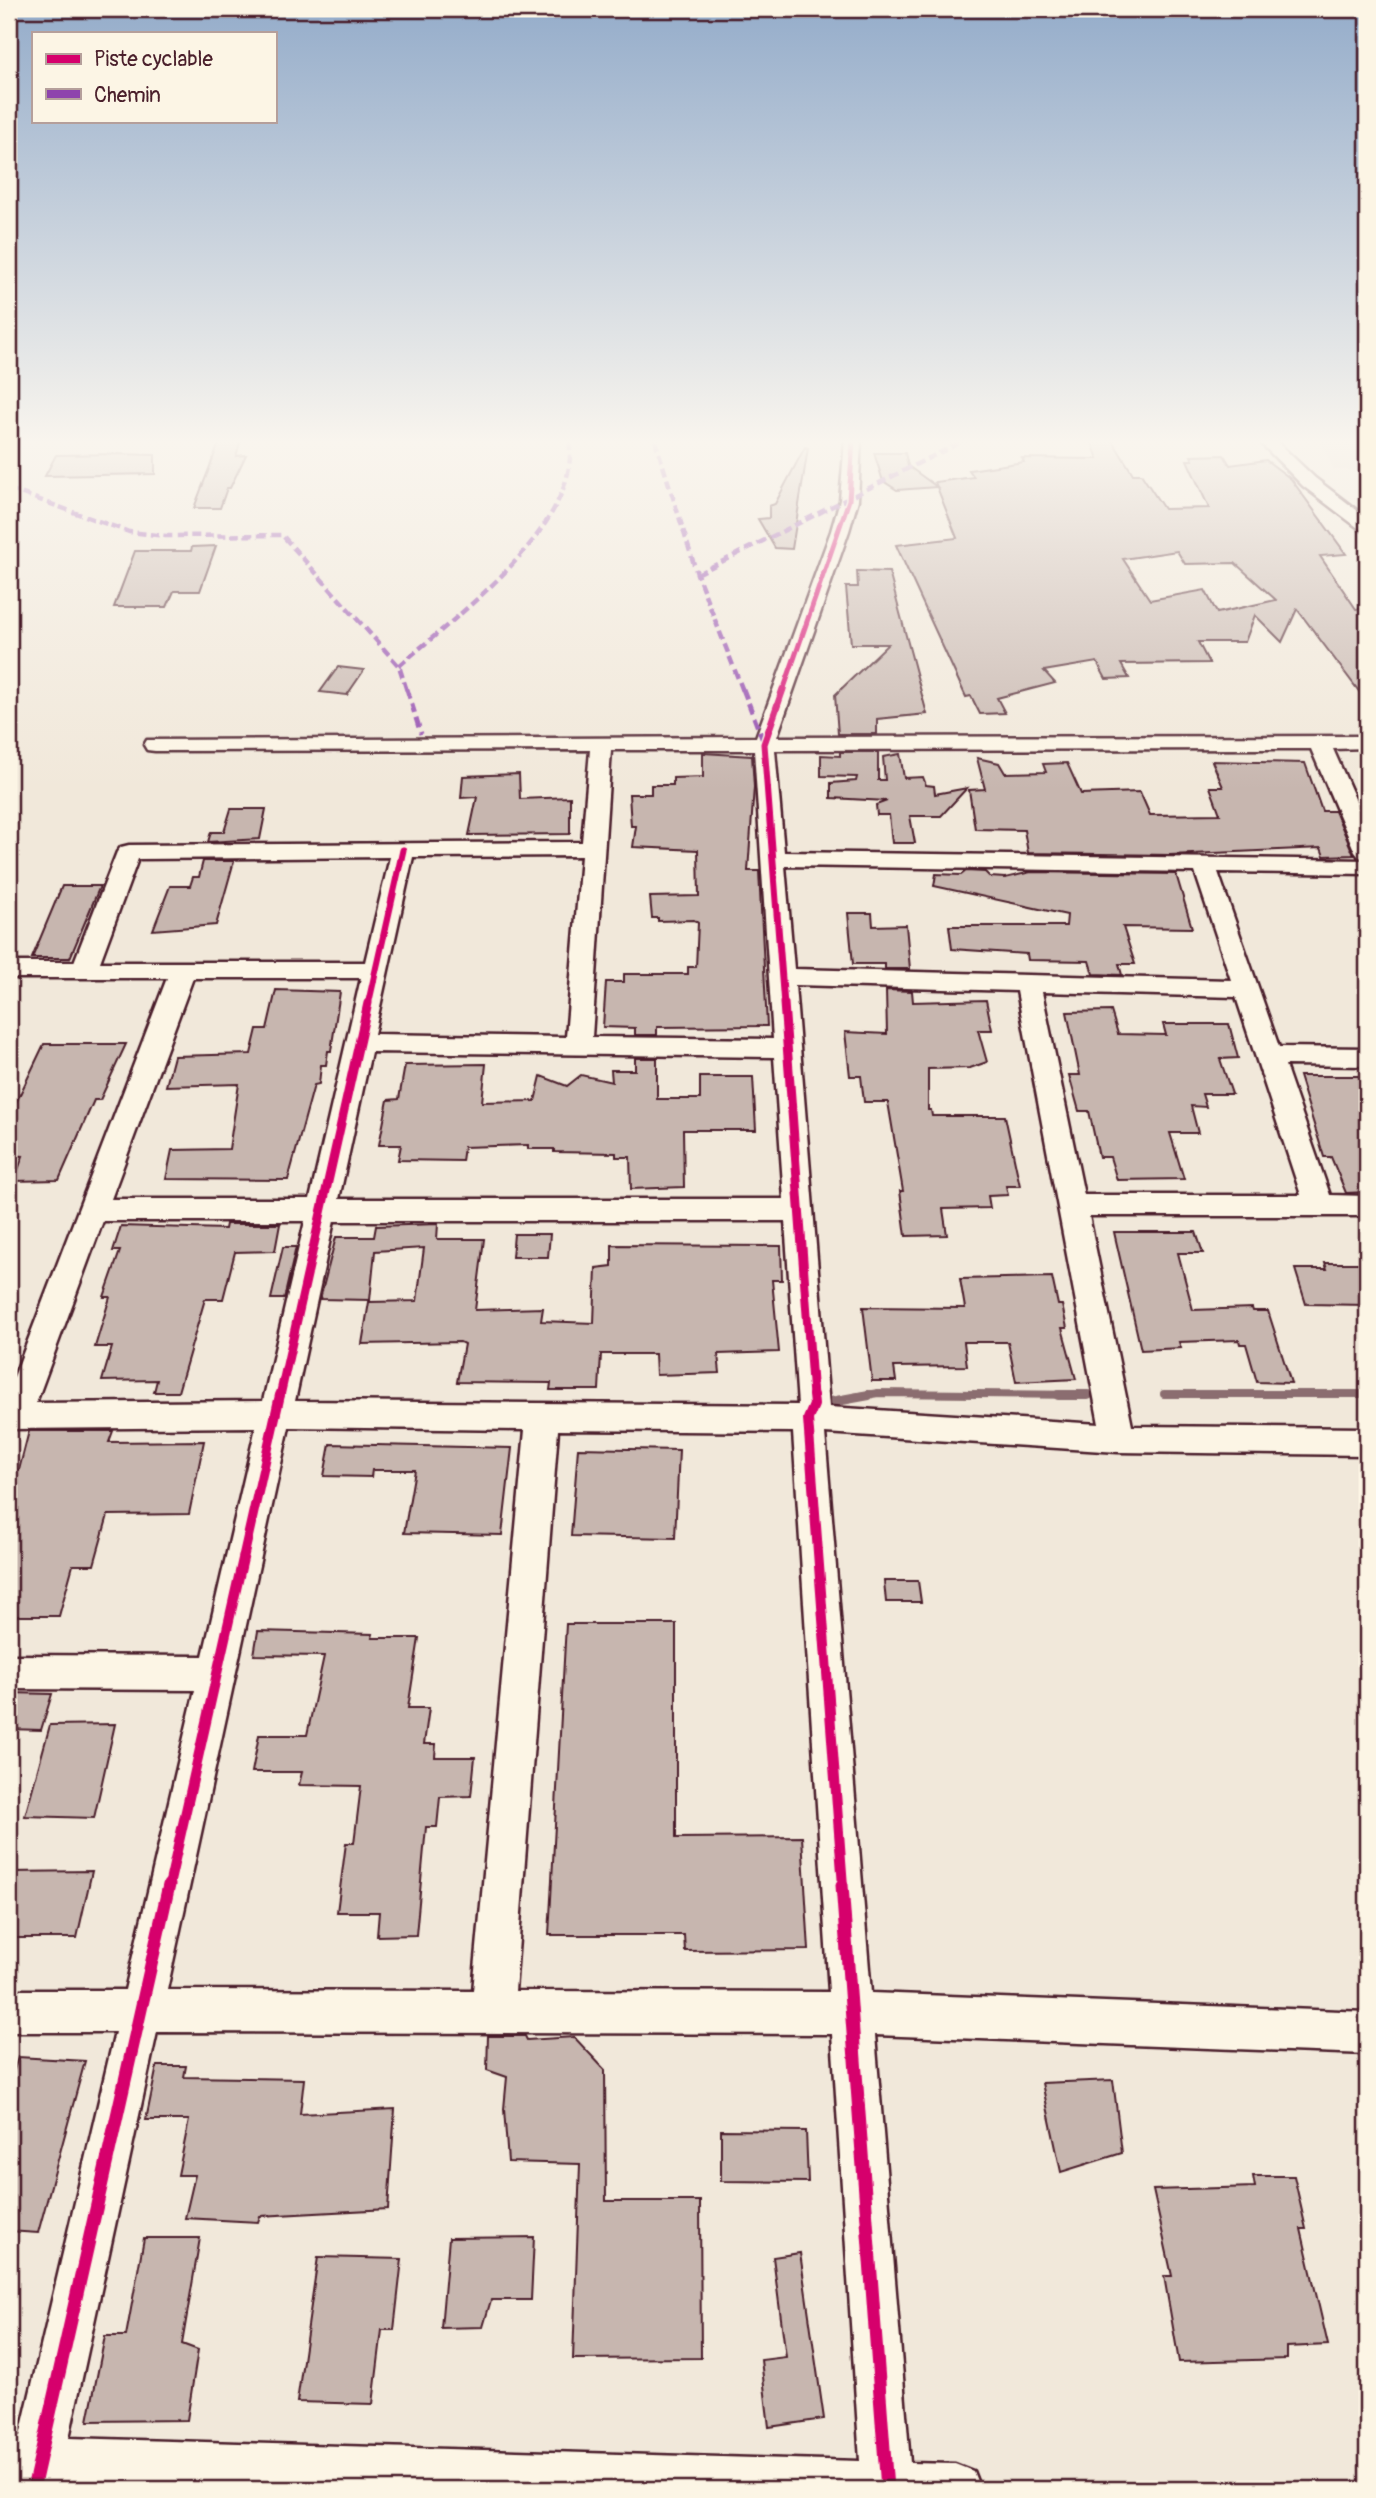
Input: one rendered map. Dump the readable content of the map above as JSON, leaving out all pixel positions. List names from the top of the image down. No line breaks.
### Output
{"legend":["Piste cyclable","Chemin"]}
